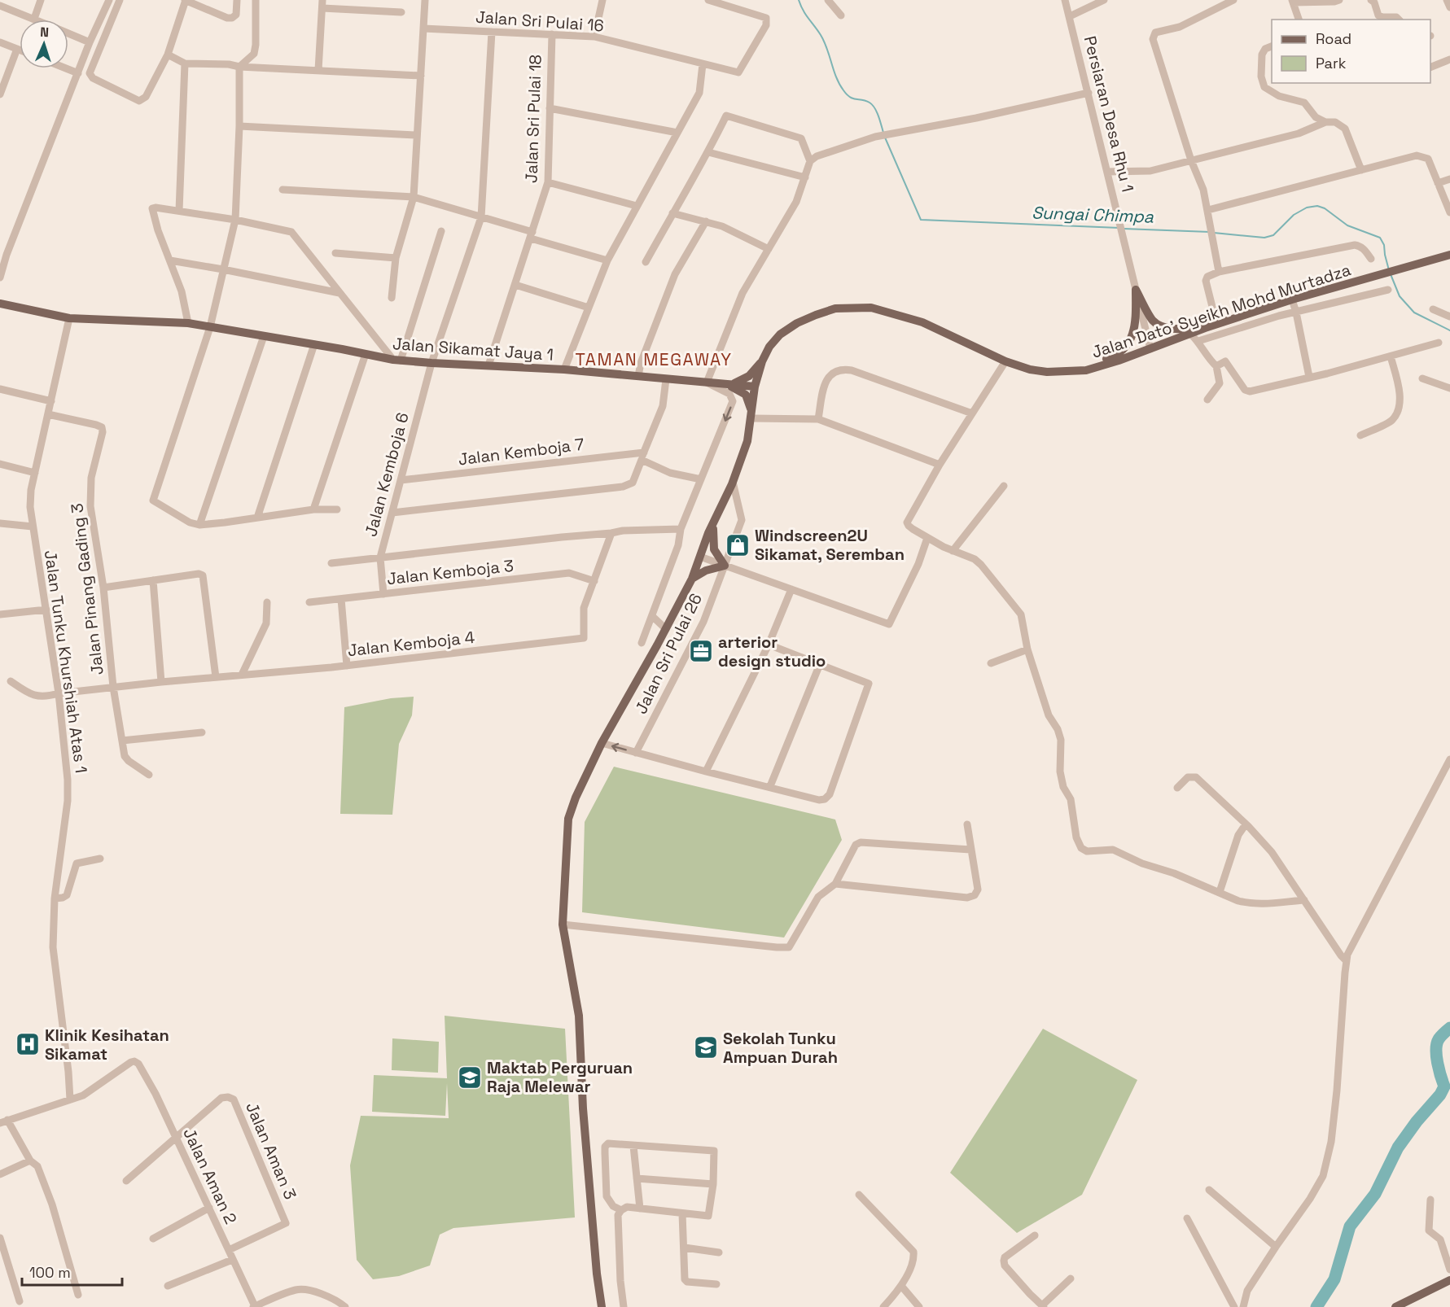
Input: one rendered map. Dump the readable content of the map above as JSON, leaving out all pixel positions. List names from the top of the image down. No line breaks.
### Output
{"streets":{"main road":["Jalan Dato' Syeikh Mohd Murtadza","Jalan Sikamat Jaya 1"],"street":["Jalan Sri Pulai 16","Persiaran Desa Rhu 1","Jalan Sri Pulai 18","Jalan Kemboja 7","Jalan Kemboja 6","Jalan Kemboja 3","Jalan Pinang Gading 3","Jalan Kemboja 4","Jalan Sri Pulai 26","Jalan Tunku Khurshiah Atas 1","Jalan Aman 3","Jalan Aman 2"]},"crossings":[["Jalan Sri Pulai 16","Jalan Sri Pulai 18"],["Jalan Sri Pulai 16","Jalan Kemboja 6"],["Persiaran Desa Rhu 1","Jalan Dato' Syeikh Mohd Murtadza"],["Jalan Sri Pulai 18","Jalan Sikamat Jaya 1"],["Jalan Dato' Syeikh Mohd Murtadza","Jalan Sikamat Jaya 1"],["Jalan Dato' Syeikh Mohd Murtadza","Jalan Sri Pulai 26"],["Jalan Sikamat Jaya 1","Jalan Kemboja 6"],["Jalan Sikamat Jaya 1","Jalan Tunku Khurshiah Atas 1"],["Jalan Kemboja 7","Jalan Kemboja 6"],["Jalan Kemboja 6","Jalan Kemboja 3"],["Jalan Kemboja 3","Jalan Kemboja 4"],["Jalan Pinang Gading 3","Jalan Kemboja 4"],["Jalan Pinang Gading 3","Jalan Tunku Khurshiah Atas 1"],["Jalan Kemboja 4","Jalan Tunku Khurshiah Atas 1"],["Jalan Tunku Khurshiah Atas 1","Jalan Aman 2"],["Jalan Aman 3","Jalan Aman 2"]],"districts":["TAMAN MEGAWAY"],"water":["Sungai Chimpa"],"places":{"shop":["Windscreen2U Sikamat, Seremban"],"office":["arterior design studio"],"hospital":["Klinik Kesihatan Sikamat"],"school or university":["Sekolah Tunku Ampuan Durah","Maktab Perguruan Raja Melewar"]},"legend":["Road","Park"],"scale_bar":"100 m","north":"top"}
